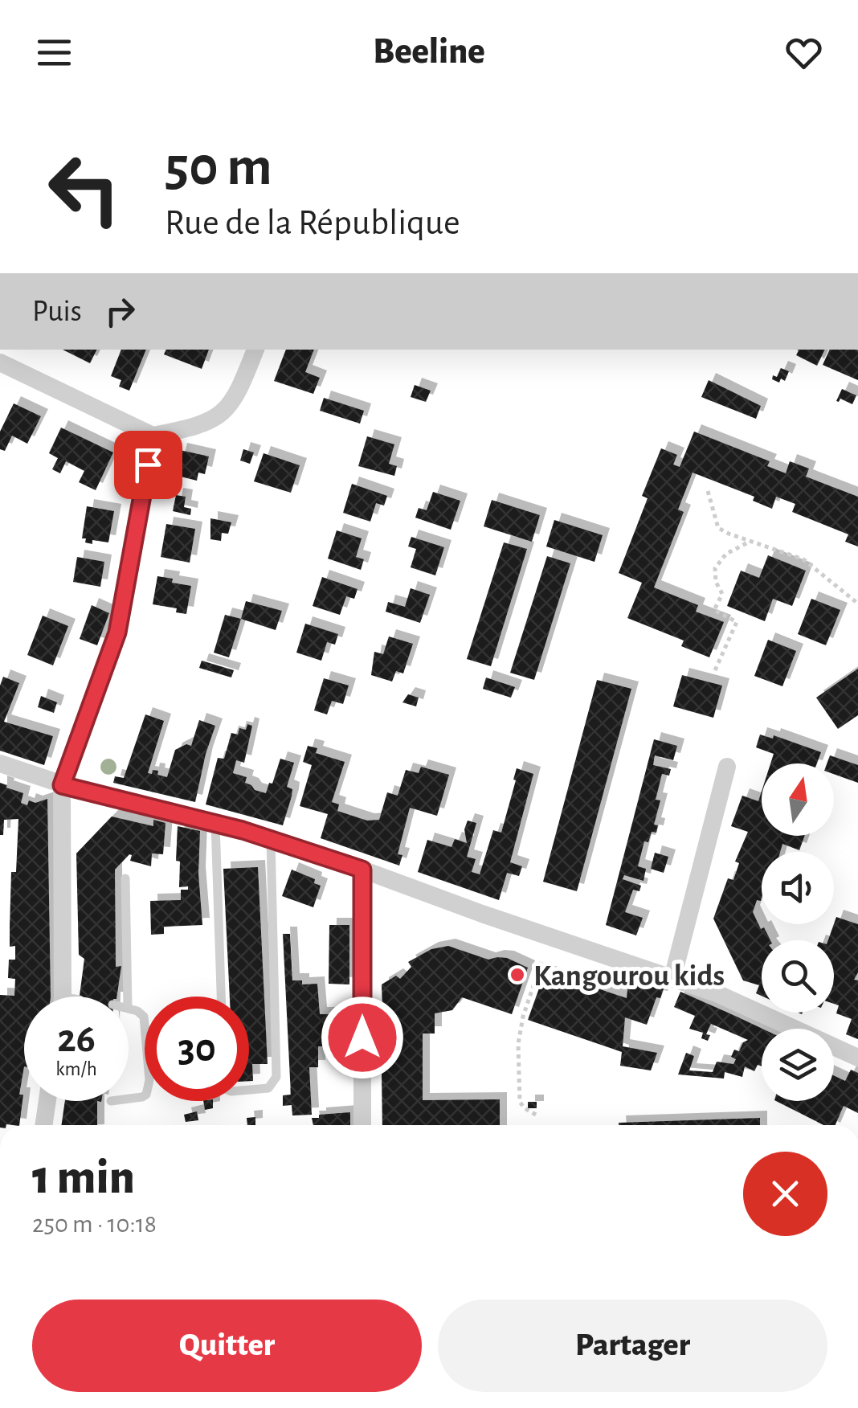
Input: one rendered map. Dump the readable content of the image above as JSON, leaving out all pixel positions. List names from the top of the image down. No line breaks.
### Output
{"places":["Kangourou kids"],"north":"top","page":{"header":"Beeline","turn":["50 m","Rue de la République"],"then":"Puis","speed":"26 km/h","limit":"30","heading":["1 min","250 m · 10:18"],"buttons":["Quitter","Partager"]}}
